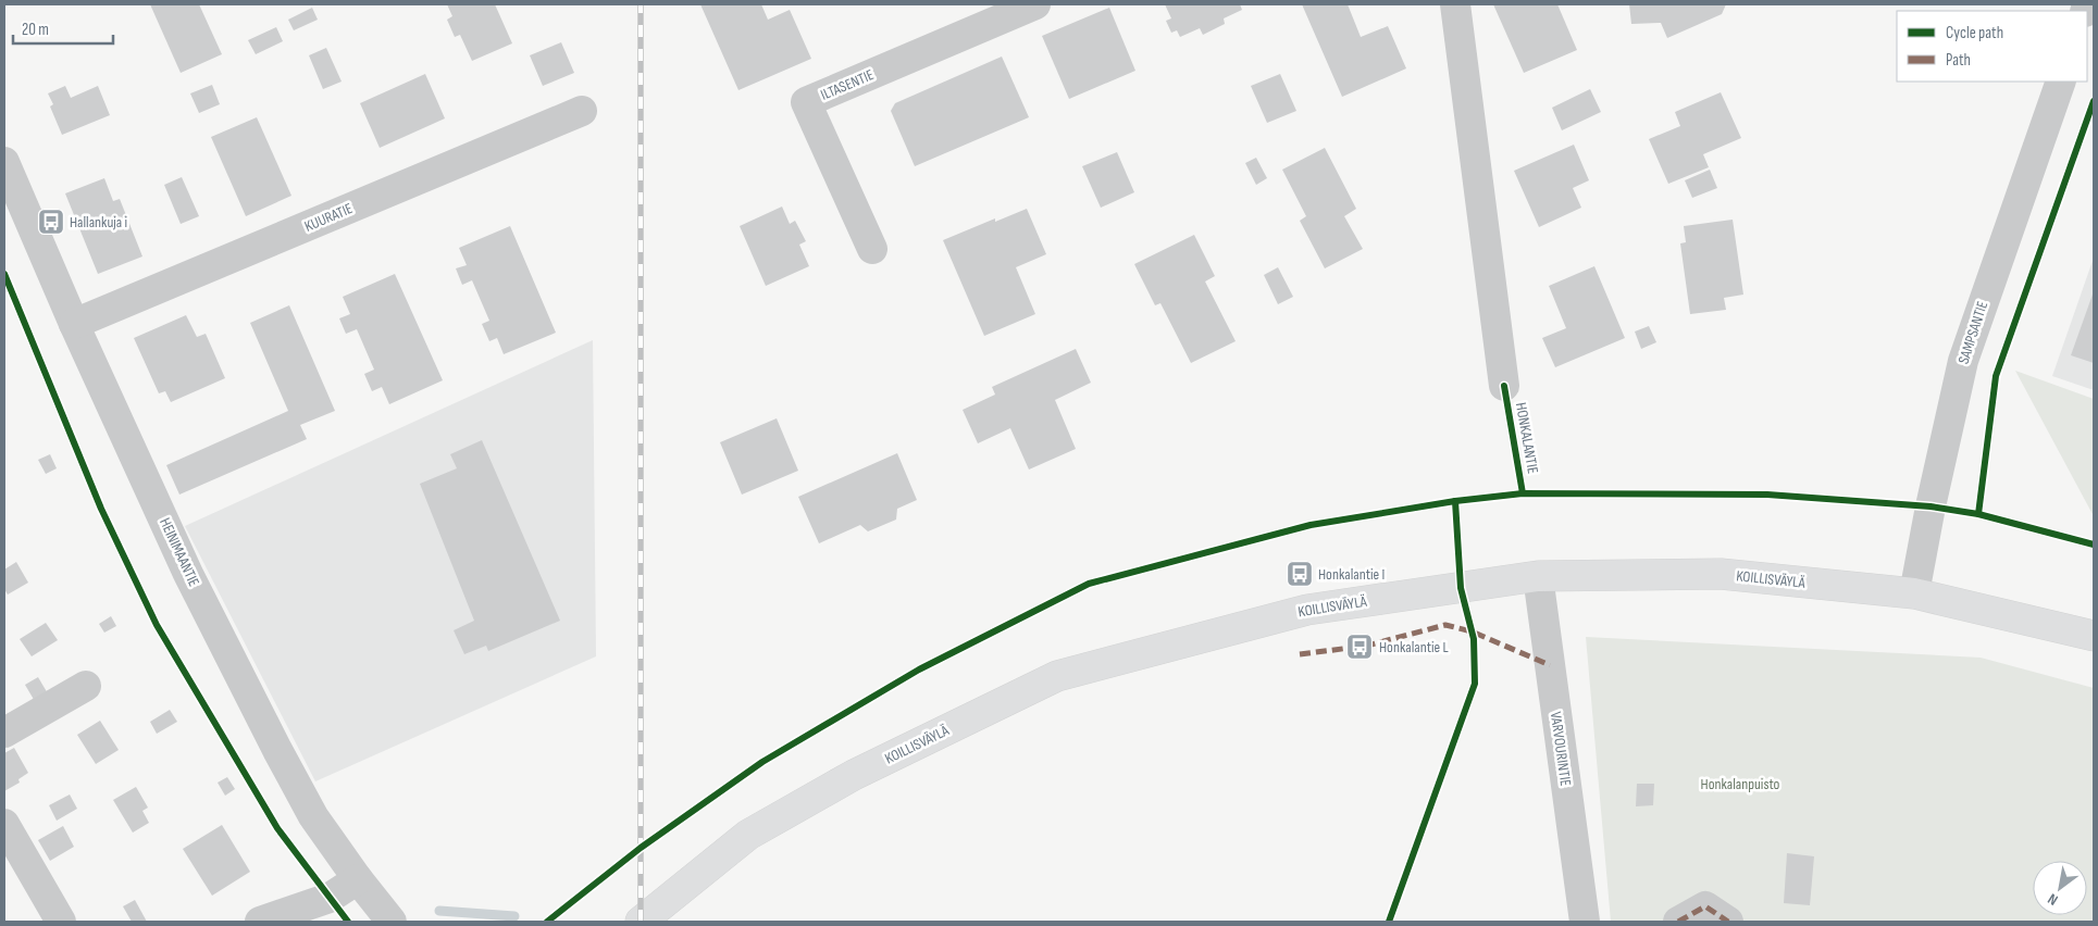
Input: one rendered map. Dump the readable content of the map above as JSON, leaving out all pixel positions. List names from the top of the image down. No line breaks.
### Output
{"streets":{"main road":["KOILLISVÄYLÄ"],"street":["ILTASENTIE","KUURATIE","SAMPSANTIE","HONKALANTIE","HEINIMAANTIE","VARVOURINTIE"]},"crossings":[["KUURATIE","HEINIMAANTIE"],["SAMPSANTIE","KOILLISVÄYLÄ"],["KOILLISVÄYLÄ","VARVOURINTIE"]],"parks":["Honkalanpuisto"],"places":{"bus stop":["Hallankuja i","Honkalantie I","Honkalantie L"]},"legend":["Cycle path","Path"],"scale_bar":"20 m","north":"bottom left"}
